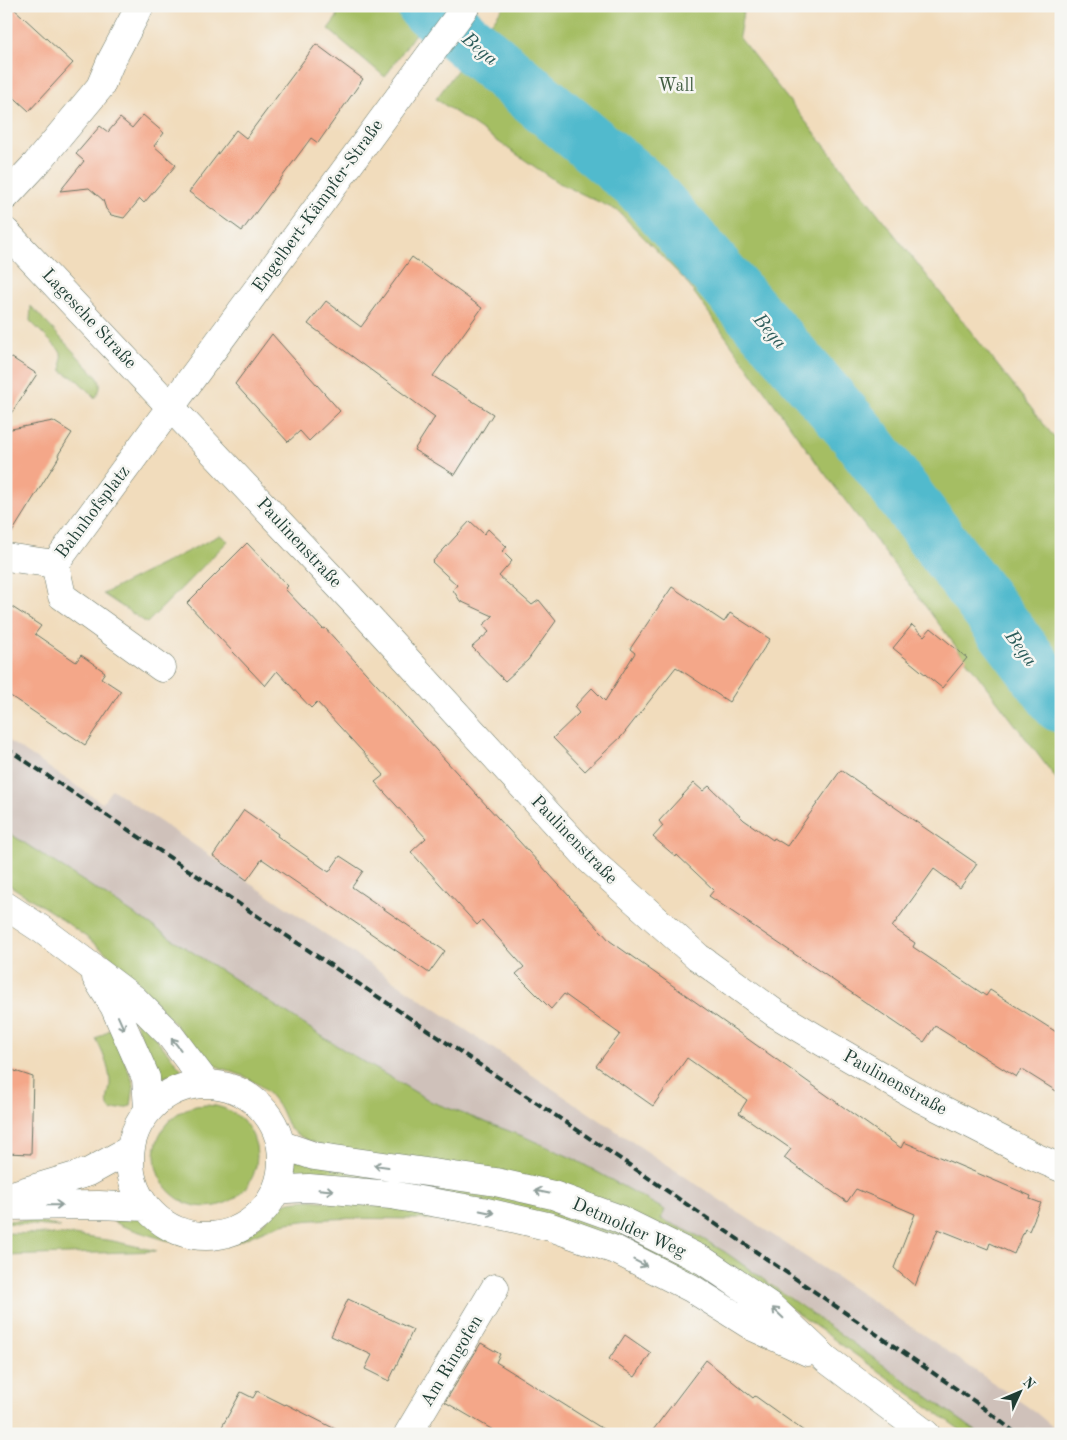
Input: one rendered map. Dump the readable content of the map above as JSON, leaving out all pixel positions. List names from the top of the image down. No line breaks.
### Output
{"streets":{"street":["Engelbert-Kämpfer-Straße","Lagesche Straße","Bahnhofsplatz","Paulinenstraße","Detmolder Weg","Am Ringofen"]},"crossings":[["Engelbert-Kämpfer-Straße","Lagesche Straße"],["Engelbert-Kämpfer-Straße","Bahnhofsplatz"],["Engelbert-Kämpfer-Straße","Paulinenstraße"],["Lagesche Straße","Bahnhofsplatz"],["Lagesche Straße","Paulinenstraße"],["Bahnhofsplatz","Paulinenstraße"]],"water":["Bega"],"parks":["Wall"],"north":"top right"}
